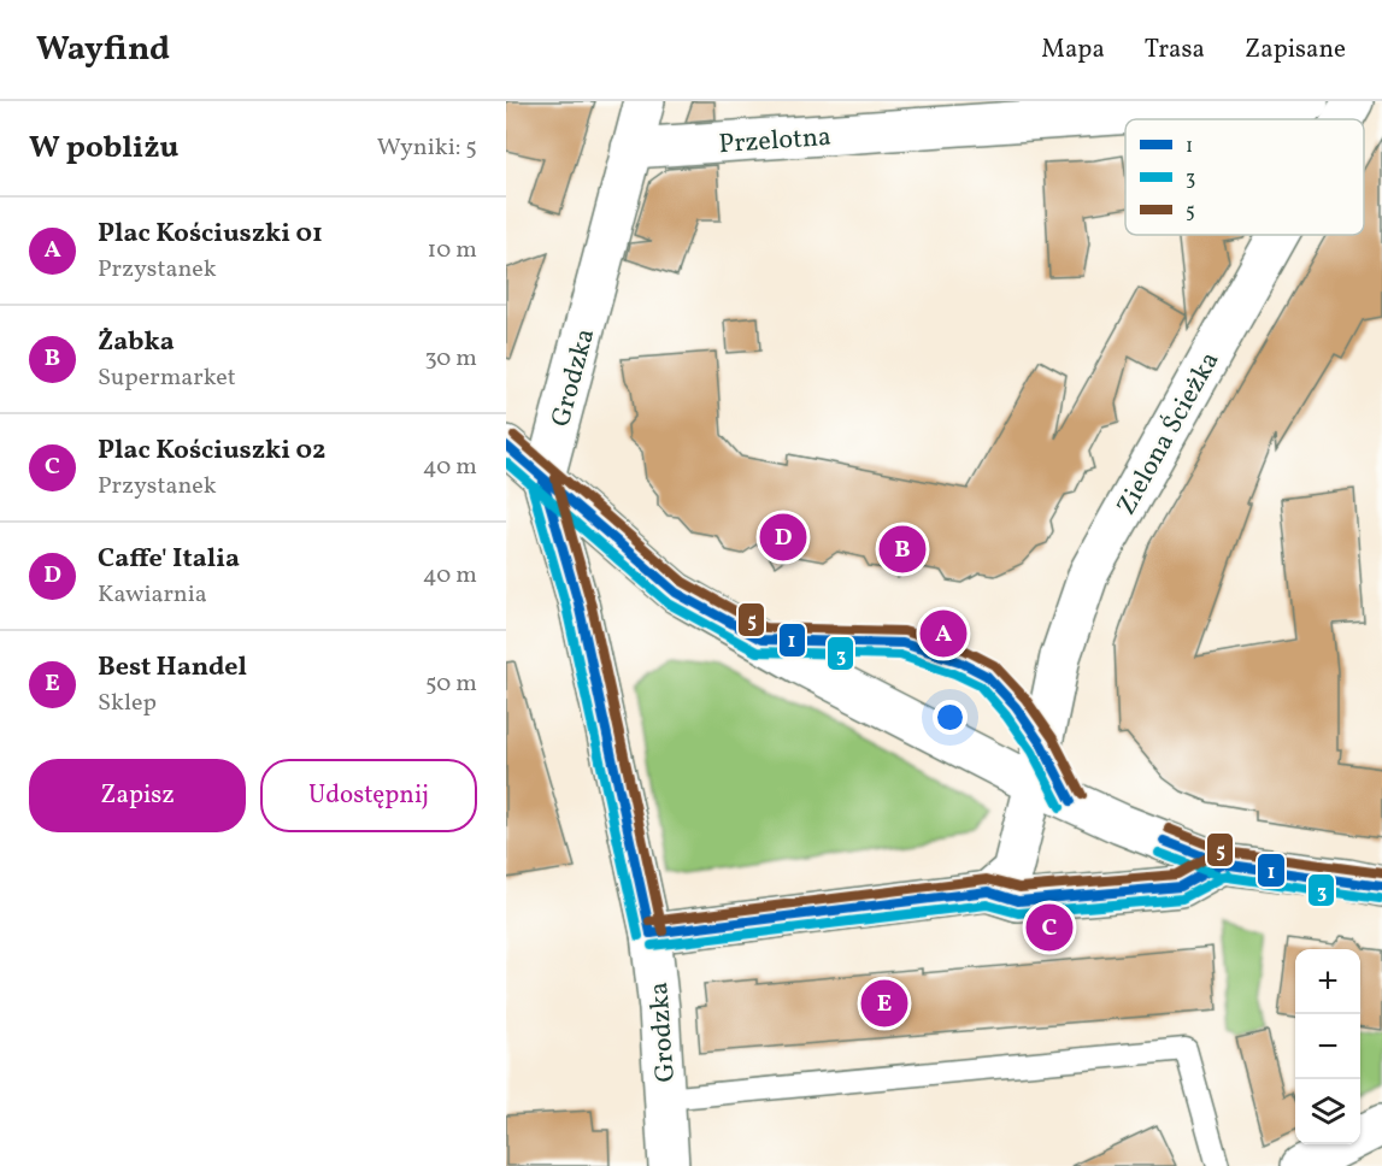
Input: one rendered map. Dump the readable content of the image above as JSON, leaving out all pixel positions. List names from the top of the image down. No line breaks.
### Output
{"streets":{"street":["Przelotna","Grodzka","Zielona Ścieżka"]},"crossings":[["Przelotna","Grodzka"]],"lines":["transit line 5","transit line 1","transit line 3"],"legend":["1","3","5"],"page":{"header":"Wayfind","nav":["Mapa","Trasa","Zapisane"],"heading":["W pobliżu","Wyniki: 5"],"list":[{"mark":"A","name":"Plac Kościuszki 01","note":"Przystanek","value":"10 m"},{"mark":"B","name":"Żabka","note":"Supermarket","value":"30 m"},{"mark":"C","name":"Plac Kościuszki 02","note":"Przystanek","value":"40 m"},{"mark":"D","name":"Caffe' Italia","note":"Kawiarnia","value":"40 m"},{"mark":"E","name":"Best Handel","note":"Sklep","value":"50 m"}],"pins":["D","B","A","C","E"],"buttons":["Zapisz","Udostępnij"],"map_buttons":["+","−"]}}
